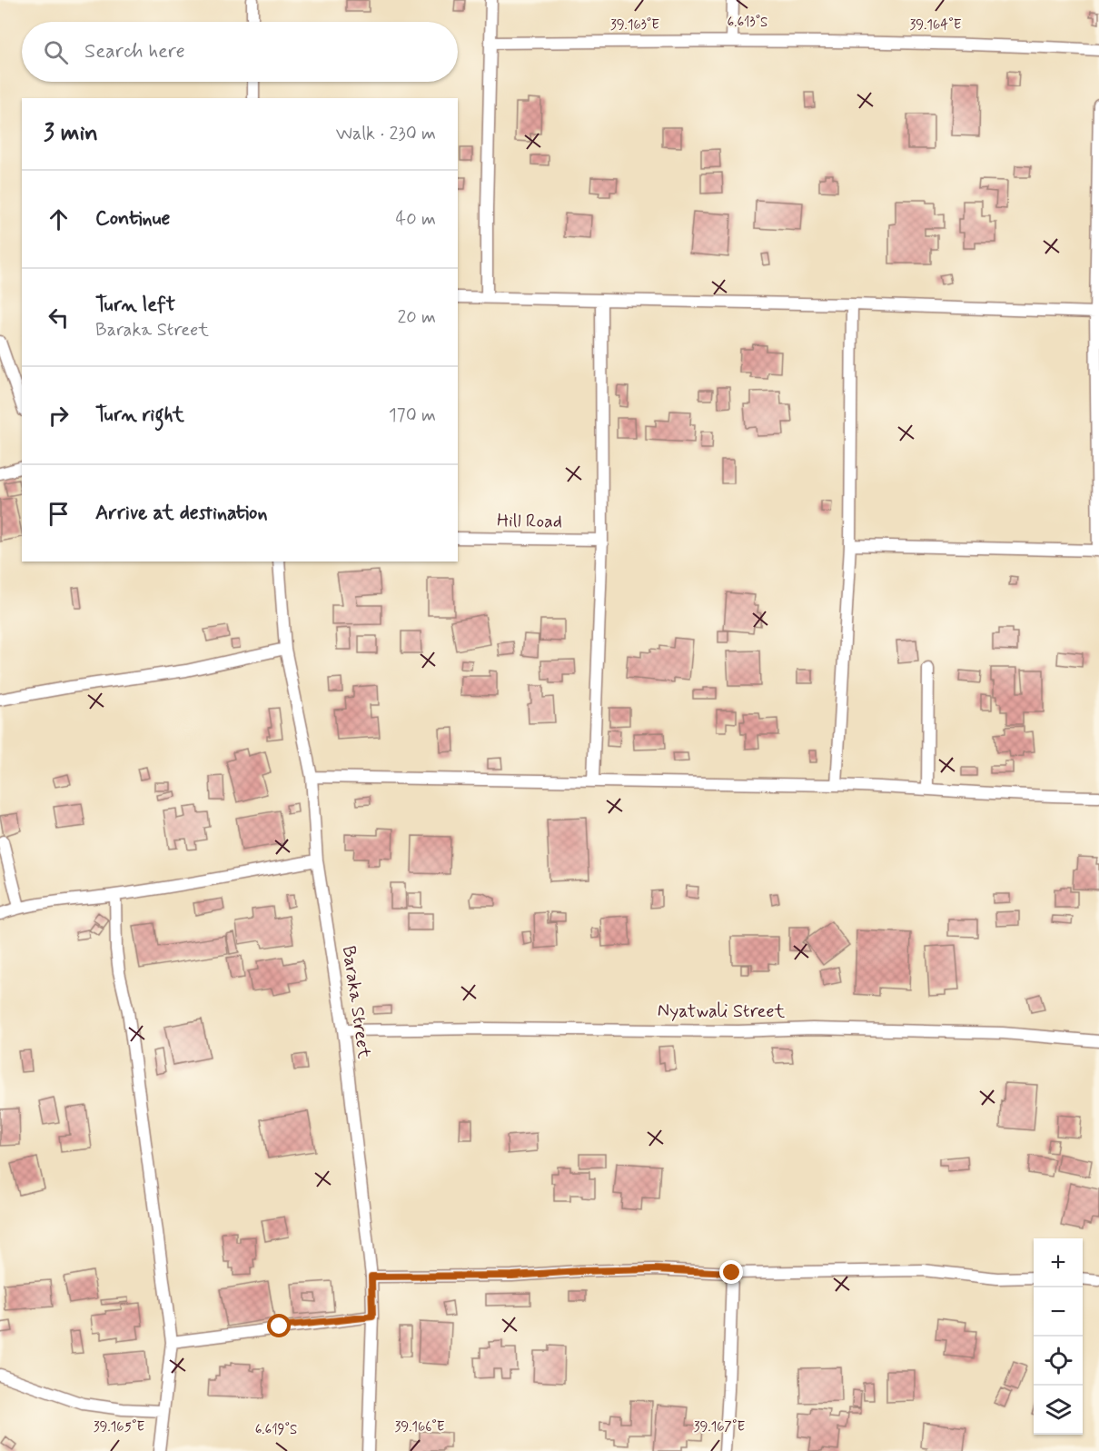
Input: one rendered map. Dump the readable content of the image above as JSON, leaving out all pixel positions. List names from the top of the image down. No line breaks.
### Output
{"streets":{"street":["Hill Road","Baraka Street","Nyatwali Street"]},"crossings":[["Baraka Street","Nyatwali Street"]],"page":{"search":"Search here","heading":["3 min","Walk · 230 m"],"list":[["Continue","40 m"],["Turn left","Baraka Street","20 m"],["Turn right","170 m"],"Arrive at destination"],"map_buttons":["+","−"]},"coordinates":["6.613°S","39.163°E","39.164°E","39.165°E","39.166°E","39.167°E","6.619°S"]}
